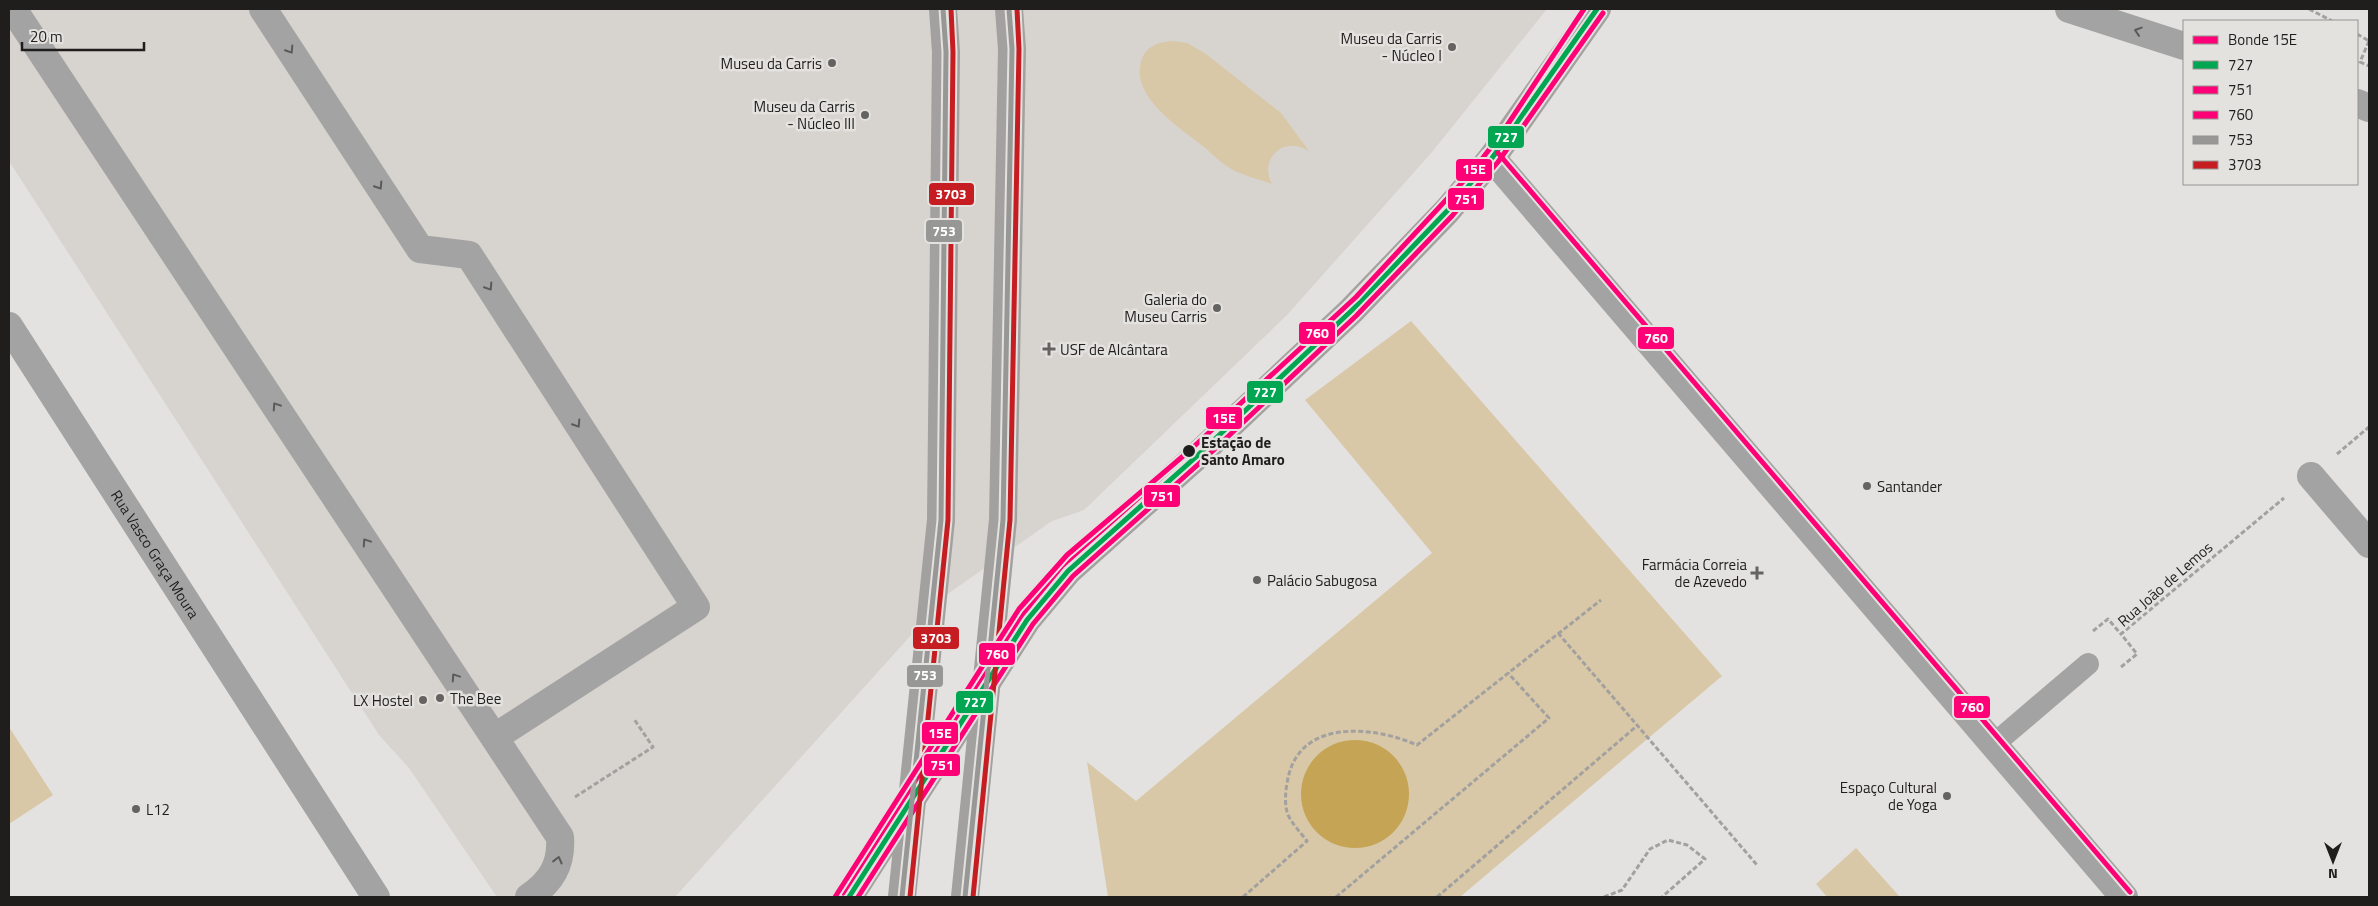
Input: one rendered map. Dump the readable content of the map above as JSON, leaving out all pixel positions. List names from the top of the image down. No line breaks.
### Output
{"streets":{"street":["Rua Vasco Graça Moura"],"path":["Rua João de Lemos"]},"places":{"other":["Museu da Carris - Núcleo I","Museu da Carris","Museu da Carris - Núcleo III","Galeria do Museu Carris","Estação de Santo Amaro","Santander","Palácio Sabugosa","The Bee","LX Hostel","Espaço Cultural de Yoga","L12"],"health":["USF de Alcântara","Farmácia Correia de Azevedo"]},"lines":["tram line 15E","transit line 727","transit line 753","transit line 3703","transit line 751","transit line 760"],"legend":["Bonde 15E","727","751","760","753","3703"],"scale_bar":"20 m","north":"bottom"}
